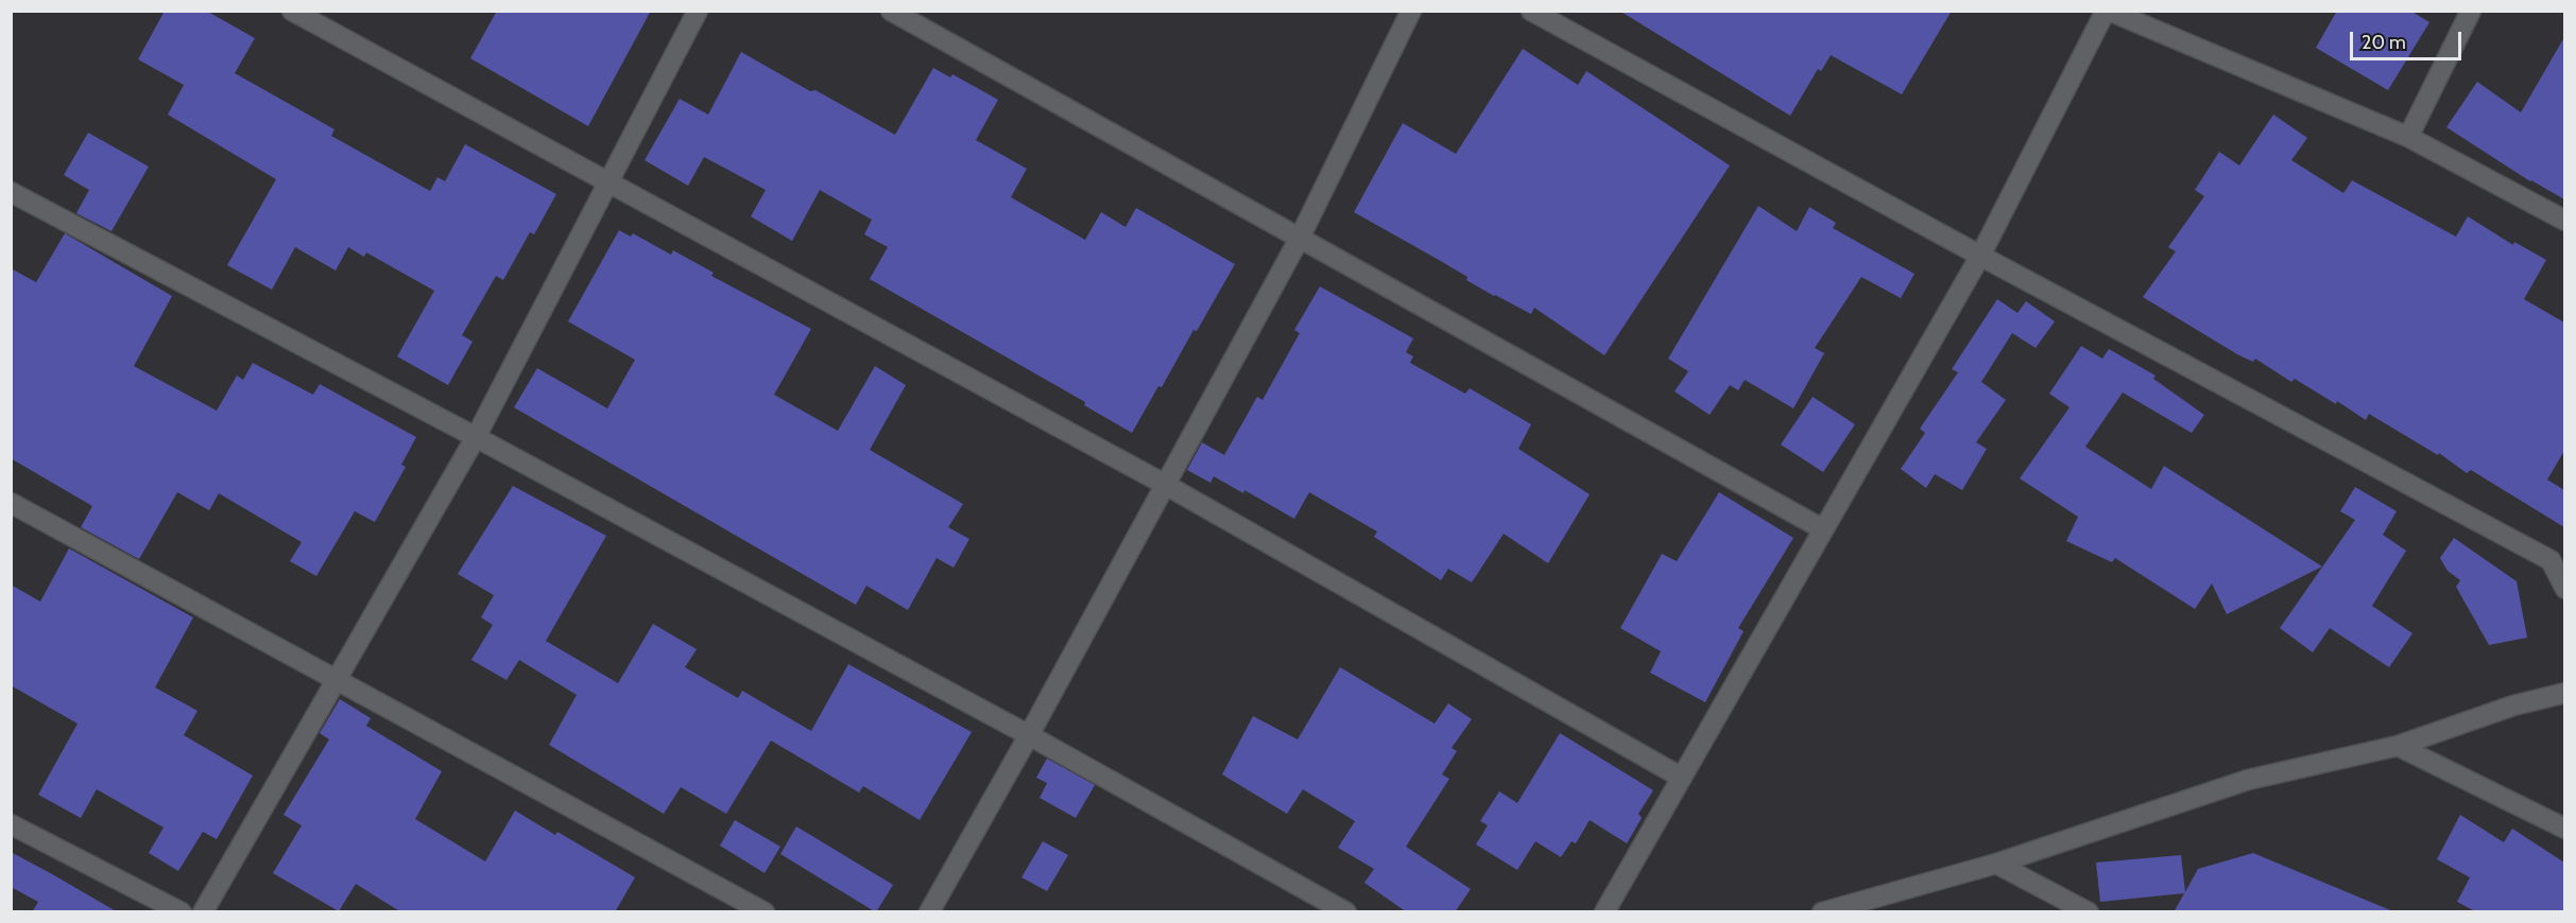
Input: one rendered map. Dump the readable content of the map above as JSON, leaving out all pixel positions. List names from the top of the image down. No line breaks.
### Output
{"scale_bar":"20 m"}
